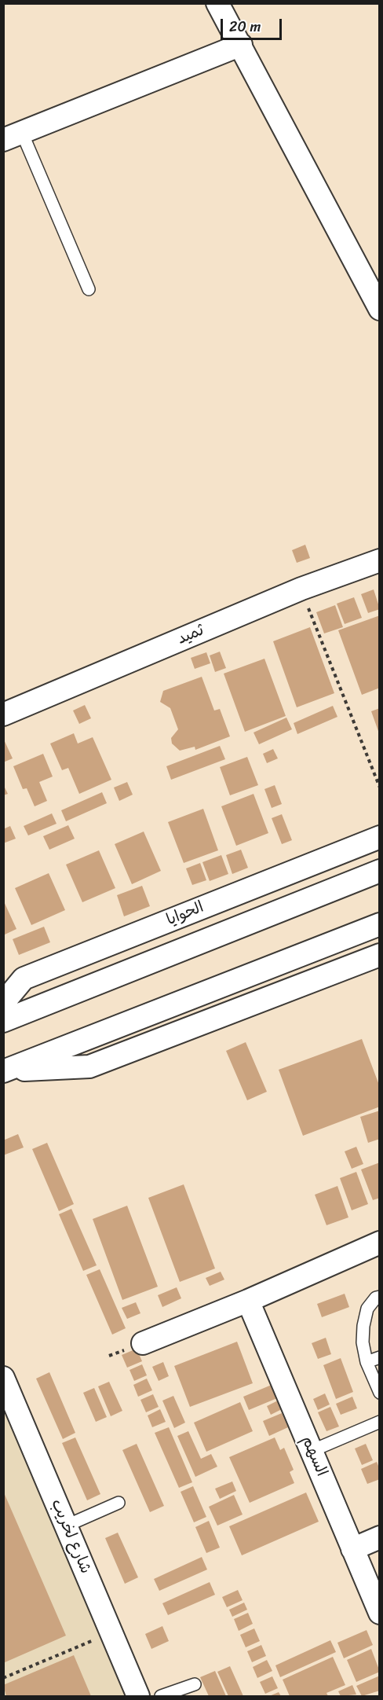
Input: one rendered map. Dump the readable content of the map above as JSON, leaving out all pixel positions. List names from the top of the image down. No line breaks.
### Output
{"streets":{"street":["ثميد","الحوايا","السهم","شارع لخريب"]},"scale_bar":"20 m"}
